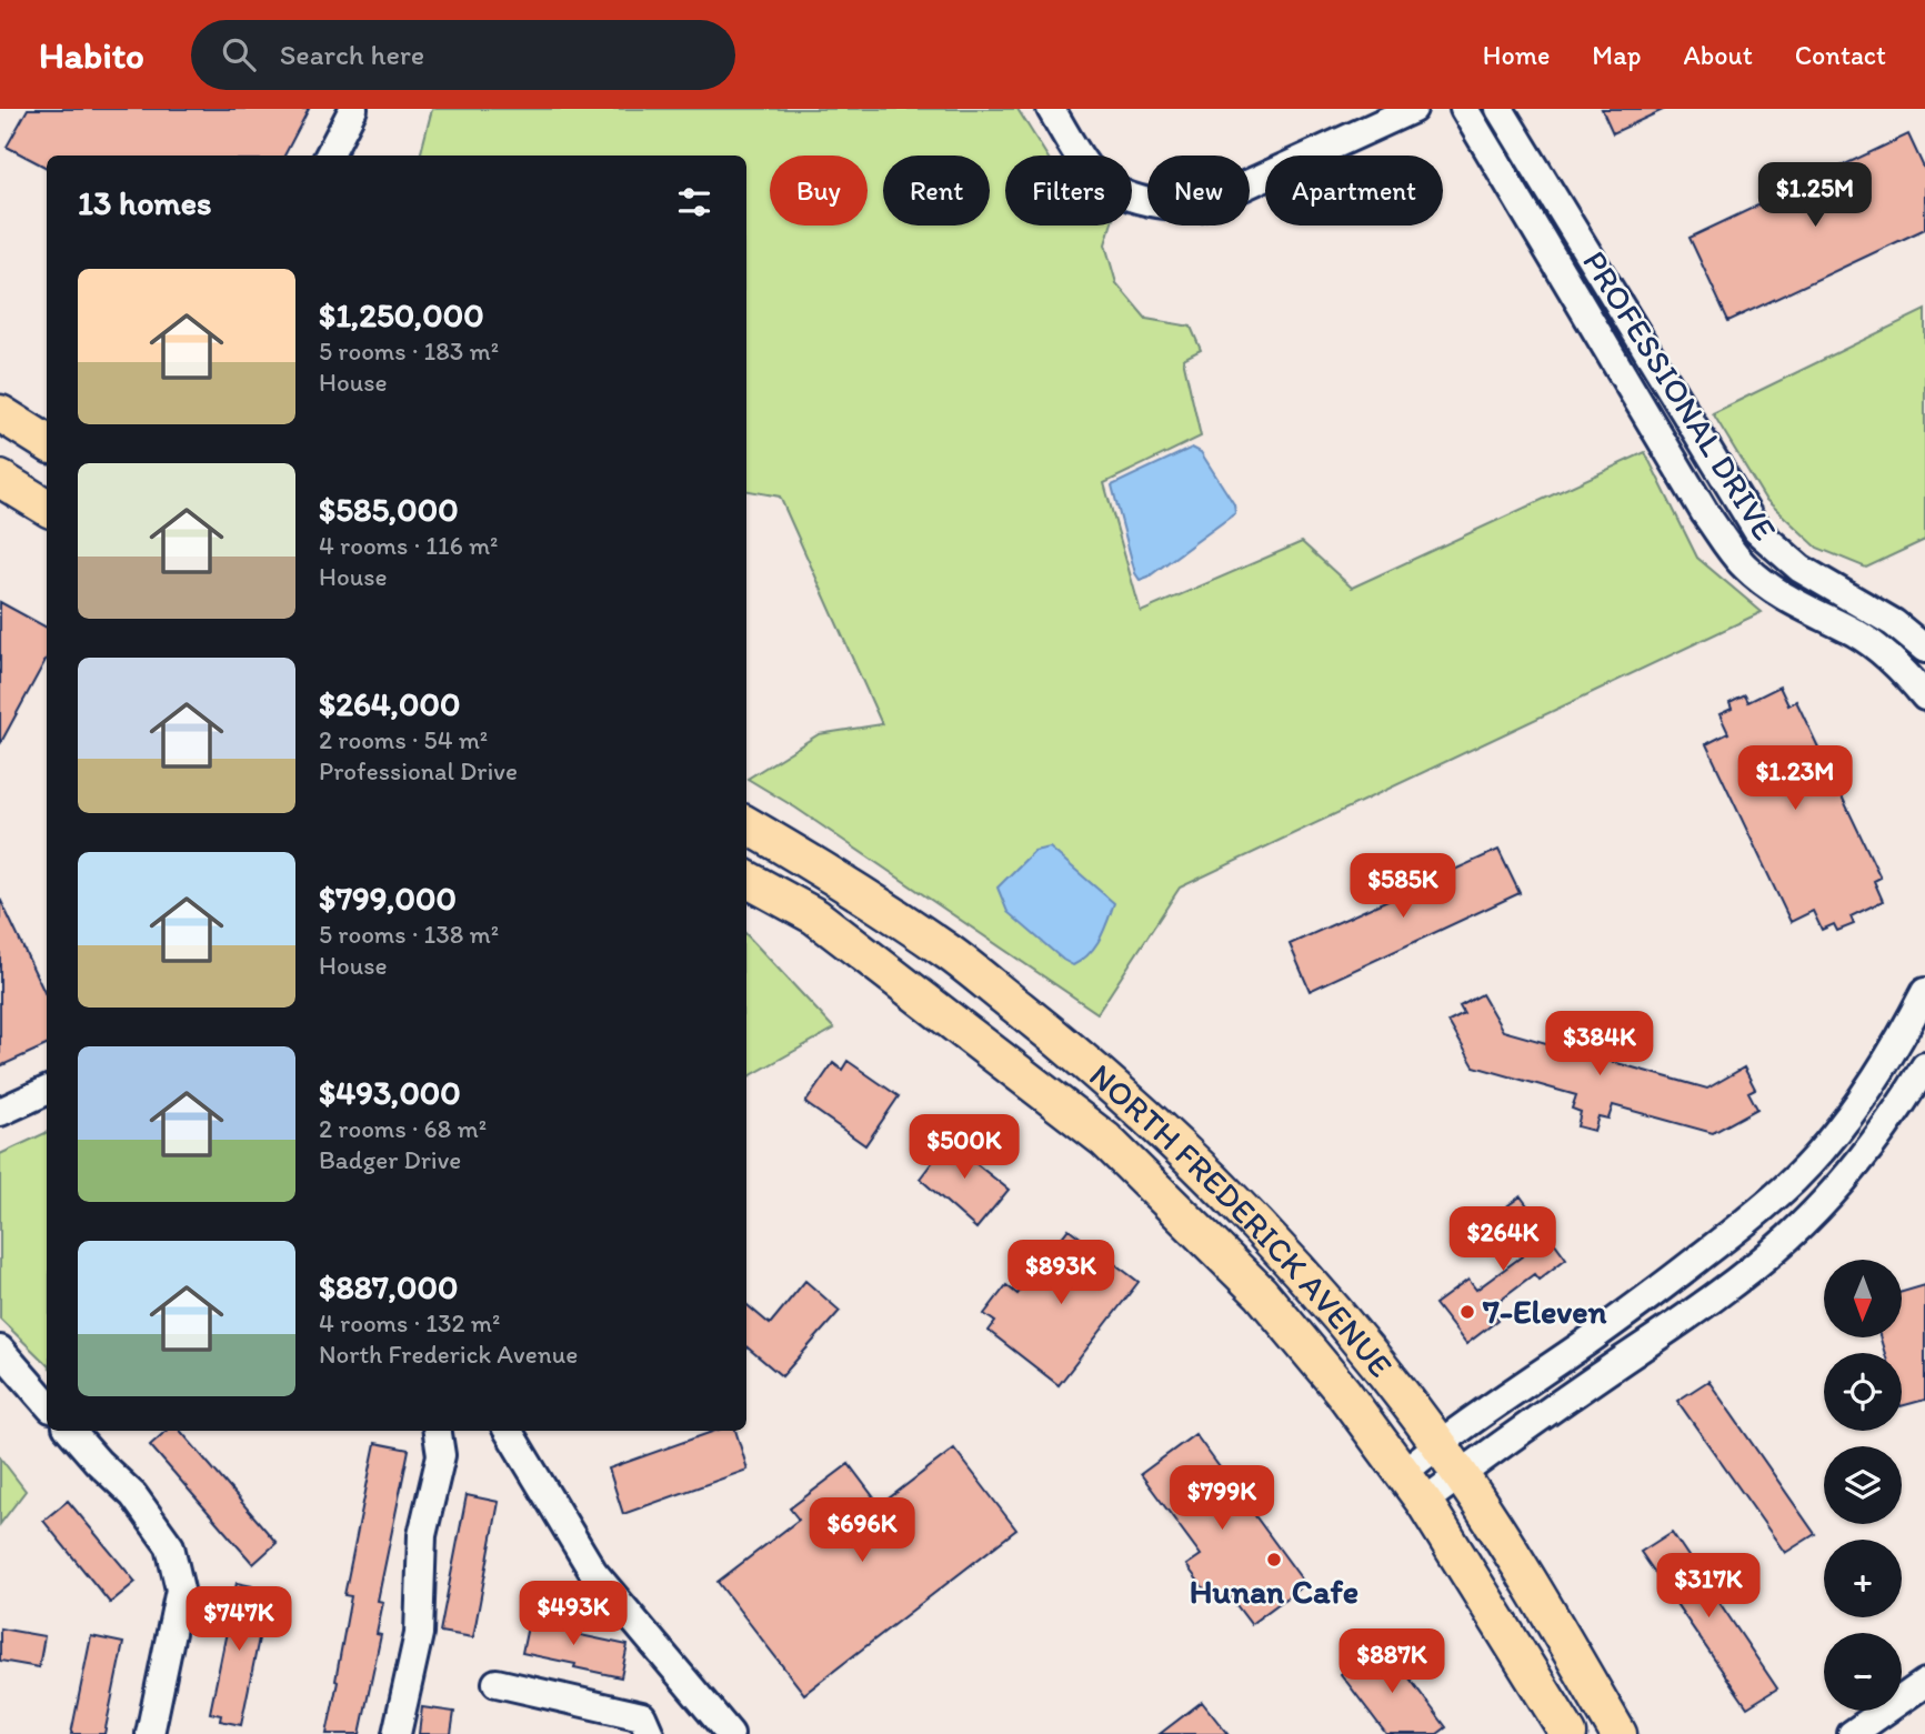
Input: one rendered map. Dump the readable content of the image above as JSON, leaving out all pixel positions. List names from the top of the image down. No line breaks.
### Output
{"streets":{"main road":["NORTH FREDERICK AVENUE"],"street":["PROFESSIONAL DRIVE"]},"places":["7-Eleven","Hunan Cafe"],"north":"bottom","page":{"header":"Habito","search":"Search here","nav":["Home","Map","About","Contact"],"chip":["Buy","Rent","Filters","New","Apartment"],"heading":"13 homes","price":["$1.25M","$1.23M","$585K","$384K","$500K","$264K","$893K","$799K","$696K","$317K","$493K","$747K","$887K"],"list":[{"name":"$1,250,000","note":"5 rooms · 183 m² · House"},{"name":"$585,000","note":"4 rooms · 116 m² · House"},{"name":"$264,000","note":"2 rooms · 54 m² · Professional Drive"},{"name":"$799,000","note":"5 rooms · 138 m² · House"},{"name":"$493,000","note":"2 rooms · 68 m² · Badger Drive"},{"name":"$887,000","note":"4 rooms · 132 m² · North Frederick Avenue"}],"map_buttons":["+","−"]}}
